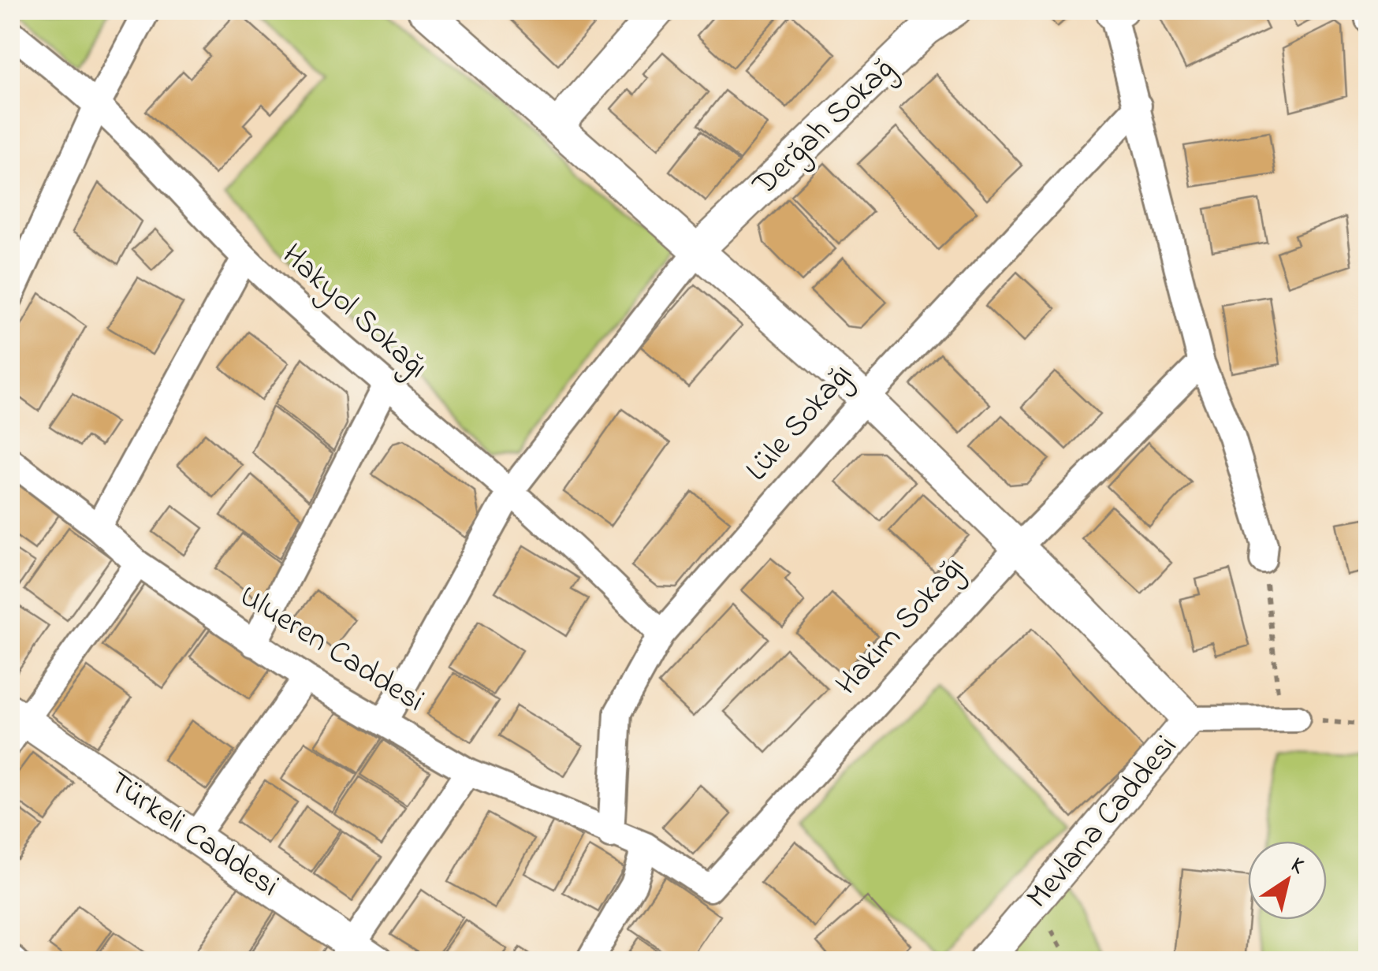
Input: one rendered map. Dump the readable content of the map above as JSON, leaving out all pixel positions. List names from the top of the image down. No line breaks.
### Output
{"streets":{"street":["Derğah Sokağ","Hakyol Sokağı","Lüle Sokağı","Hakim Sokağı","Ulueren Caddesi","Mevlana Caddesi","Türkeli Caddesi"]},"crossings":[["Hakyol Sokağı","Lüle Sokağı"],["Lüle Sokağı","Ulueren Caddesi"],["Hakim Sokağı","Ulueren Caddesi"]],"north":"top right"}
